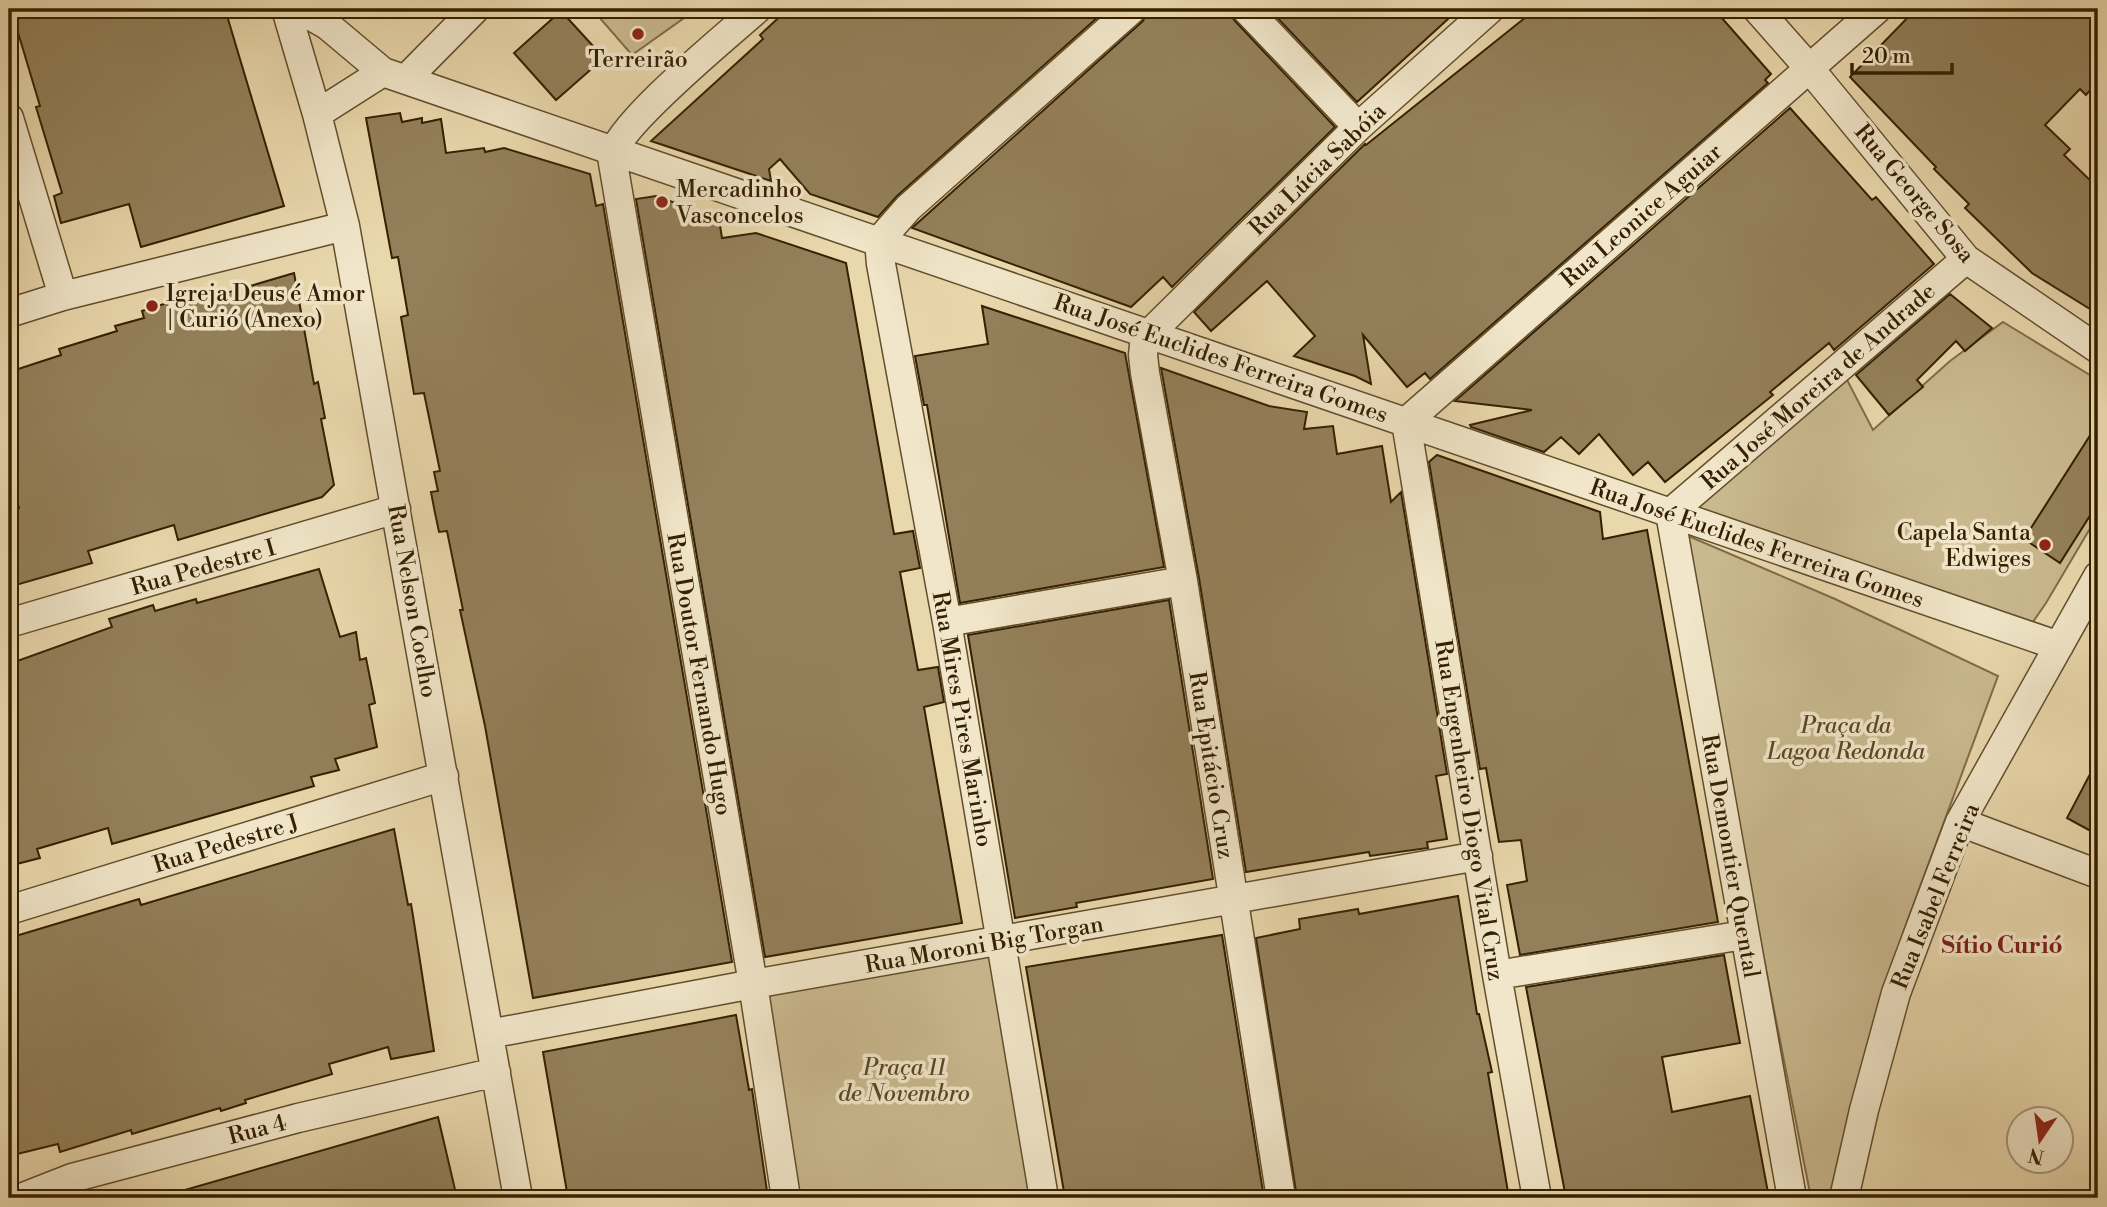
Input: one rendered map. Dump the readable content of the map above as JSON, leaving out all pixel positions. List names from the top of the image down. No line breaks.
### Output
{"streets":{"street":["Rua Lúcia Sabóia","Rua George Sosa","Rua Leonice Aguiar","Rua José Euclides Ferreira Gomes","Rua José Moreira de Andrade","Rua Pedestre I","Rua Nelson Coelho","Rua Doutor Fernando Hugo","Rua Mires Pires Marinho","Rua Epitácio Cruz","Rua Engenheiro Diogo Vital Cruz","Rua Pedestre J","Rua Demontier Quental","Rua Isabel Ferreira","Rua Moroni Big Torgan","Rua 4"]},"crossings":[["Rua Lúcia Sabóia","Rua José Euclides Ferreira Gomes"],["Rua Lúcia Sabóia","Rua Epitácio Cruz"],["Rua George Sosa","Rua Leonice Aguiar"],["Rua George Sosa","Rua José Moreira de Andrade"],["Rua Leonice Aguiar","Rua José Euclides Ferreira Gomes"],["Rua Leonice Aguiar","Rua Engenheiro Diogo Vital Cruz"],["Rua José Euclides Ferreira Gomes","Rua José Moreira de Andrade"],["Rua José Euclides Ferreira Gomes","Rua Doutor Fernando Hugo"],["Rua José Euclides Ferreira Gomes","Rua Mires Pires Marinho"],["Rua José Euclides Ferreira Gomes","Rua Epitácio Cruz"],["Rua José Euclides Ferreira Gomes","Rua Engenheiro Diogo Vital Cruz"],["Rua José Euclides Ferreira Gomes","Rua Demontier Quental"],["Rua José Euclides Ferreira Gomes","Rua Isabel Ferreira"],["Rua José Moreira de Andrade","Rua Demontier Quental"],["Rua Pedestre I","Rua Nelson Coelho"],["Rua Nelson Coelho","Rua Pedestre J"],["Rua Nelson Coelho","Rua Moroni Big Torgan"],["Rua Nelson Coelho","Rua 4"],["Rua Doutor Fernando Hugo","Rua Moroni Big Torgan"],["Rua Mires Pires Marinho","Rua Moroni Big Torgan"],["Rua Epitácio Cruz","Rua Moroni Big Torgan"],["Rua Engenheiro Diogo Vital Cruz","Rua Moroni Big Torgan"]],"districts":["Sítio Curió"],"parks":["Praça da Lagoa Redonda","Praça 11 de Novembro"],"places":["Terreirão","Mercadinho Vasconcelos","Igreja Deus é Amor | Curió (Anexo)","Capela Santa Edwiges"],"scale_bar":"20 m","north":"bottom"}
